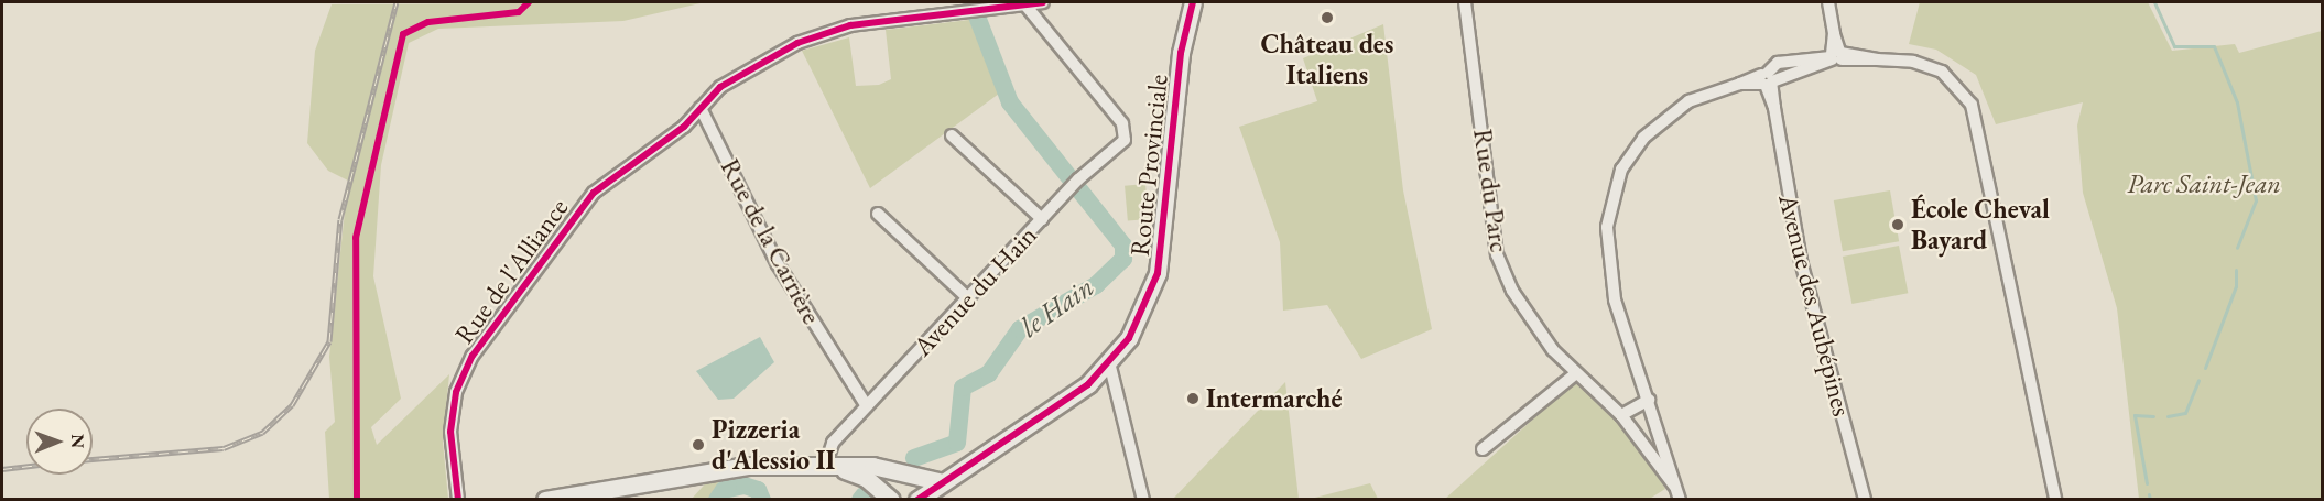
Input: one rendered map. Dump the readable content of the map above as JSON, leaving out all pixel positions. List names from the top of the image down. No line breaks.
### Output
{"streets":{"main road":["Route Provinciale"],"street":["Rue du Parc","Rue de la Carrière","Rue de l'Alliance","Avenue du Hain","Avenue des Aubépines"]},"crossings":[["Rue du Parc","Avenue des Aubépines"],["Rue de la Carrière","Rue de l'Alliance"],["Rue de la Carrière","Avenue du Hain"],["Rue de l'Alliance","Avenue du Hain"]],"water":["le Hain"],"parks":["Parc Saint-Jean"],"places":["Château des Italiens","École Cheval Bayard","Intermarché","Pizzeria d'Alessio II"],"north":"right"}
